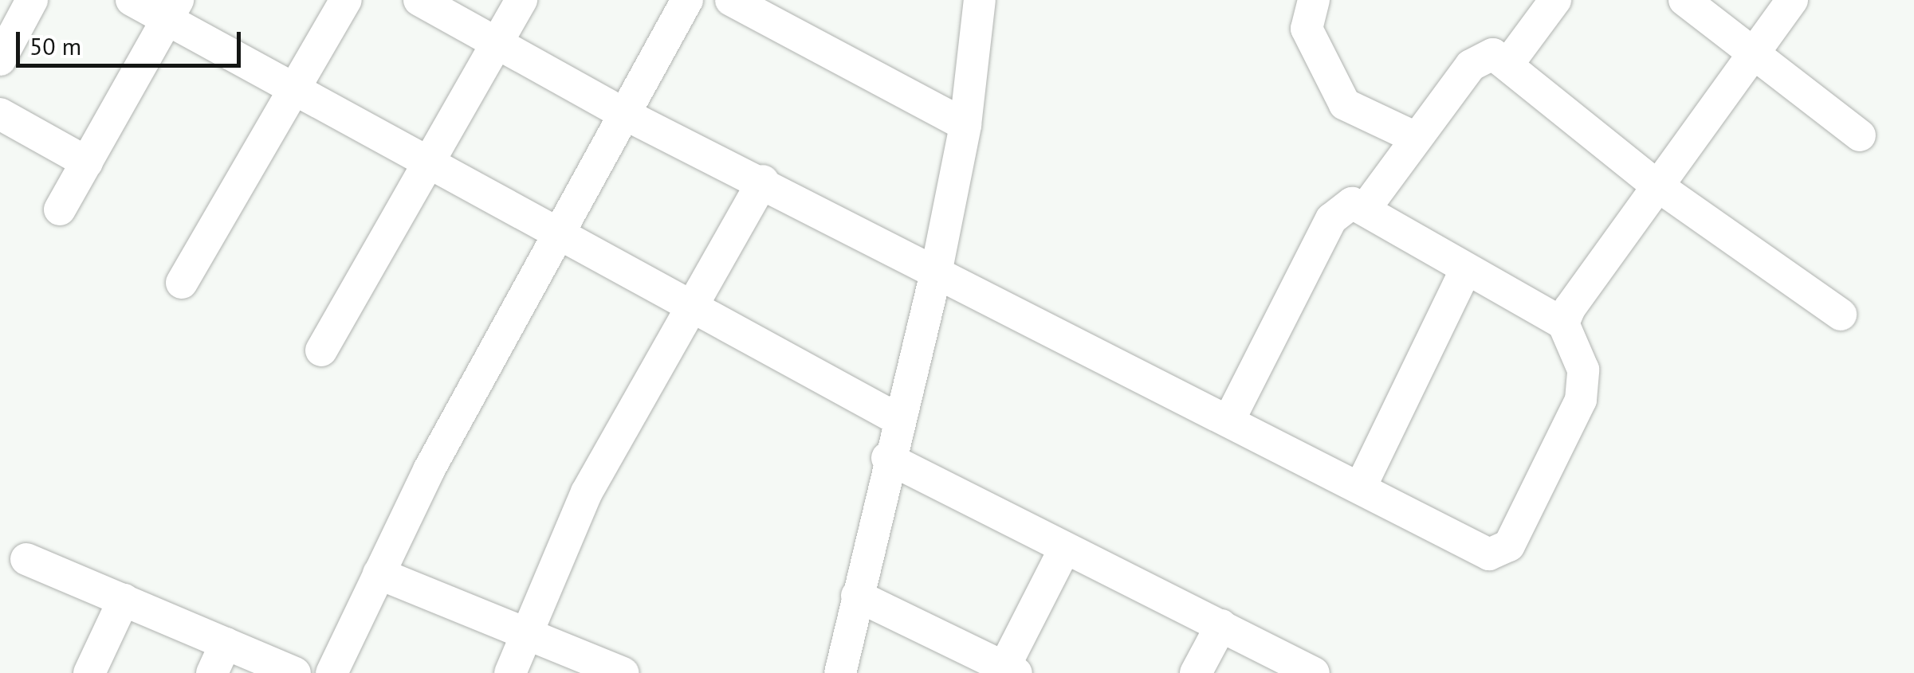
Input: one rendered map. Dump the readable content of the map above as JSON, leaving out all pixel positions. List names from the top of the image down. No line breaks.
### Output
{"scale_bar":"50 m"}
